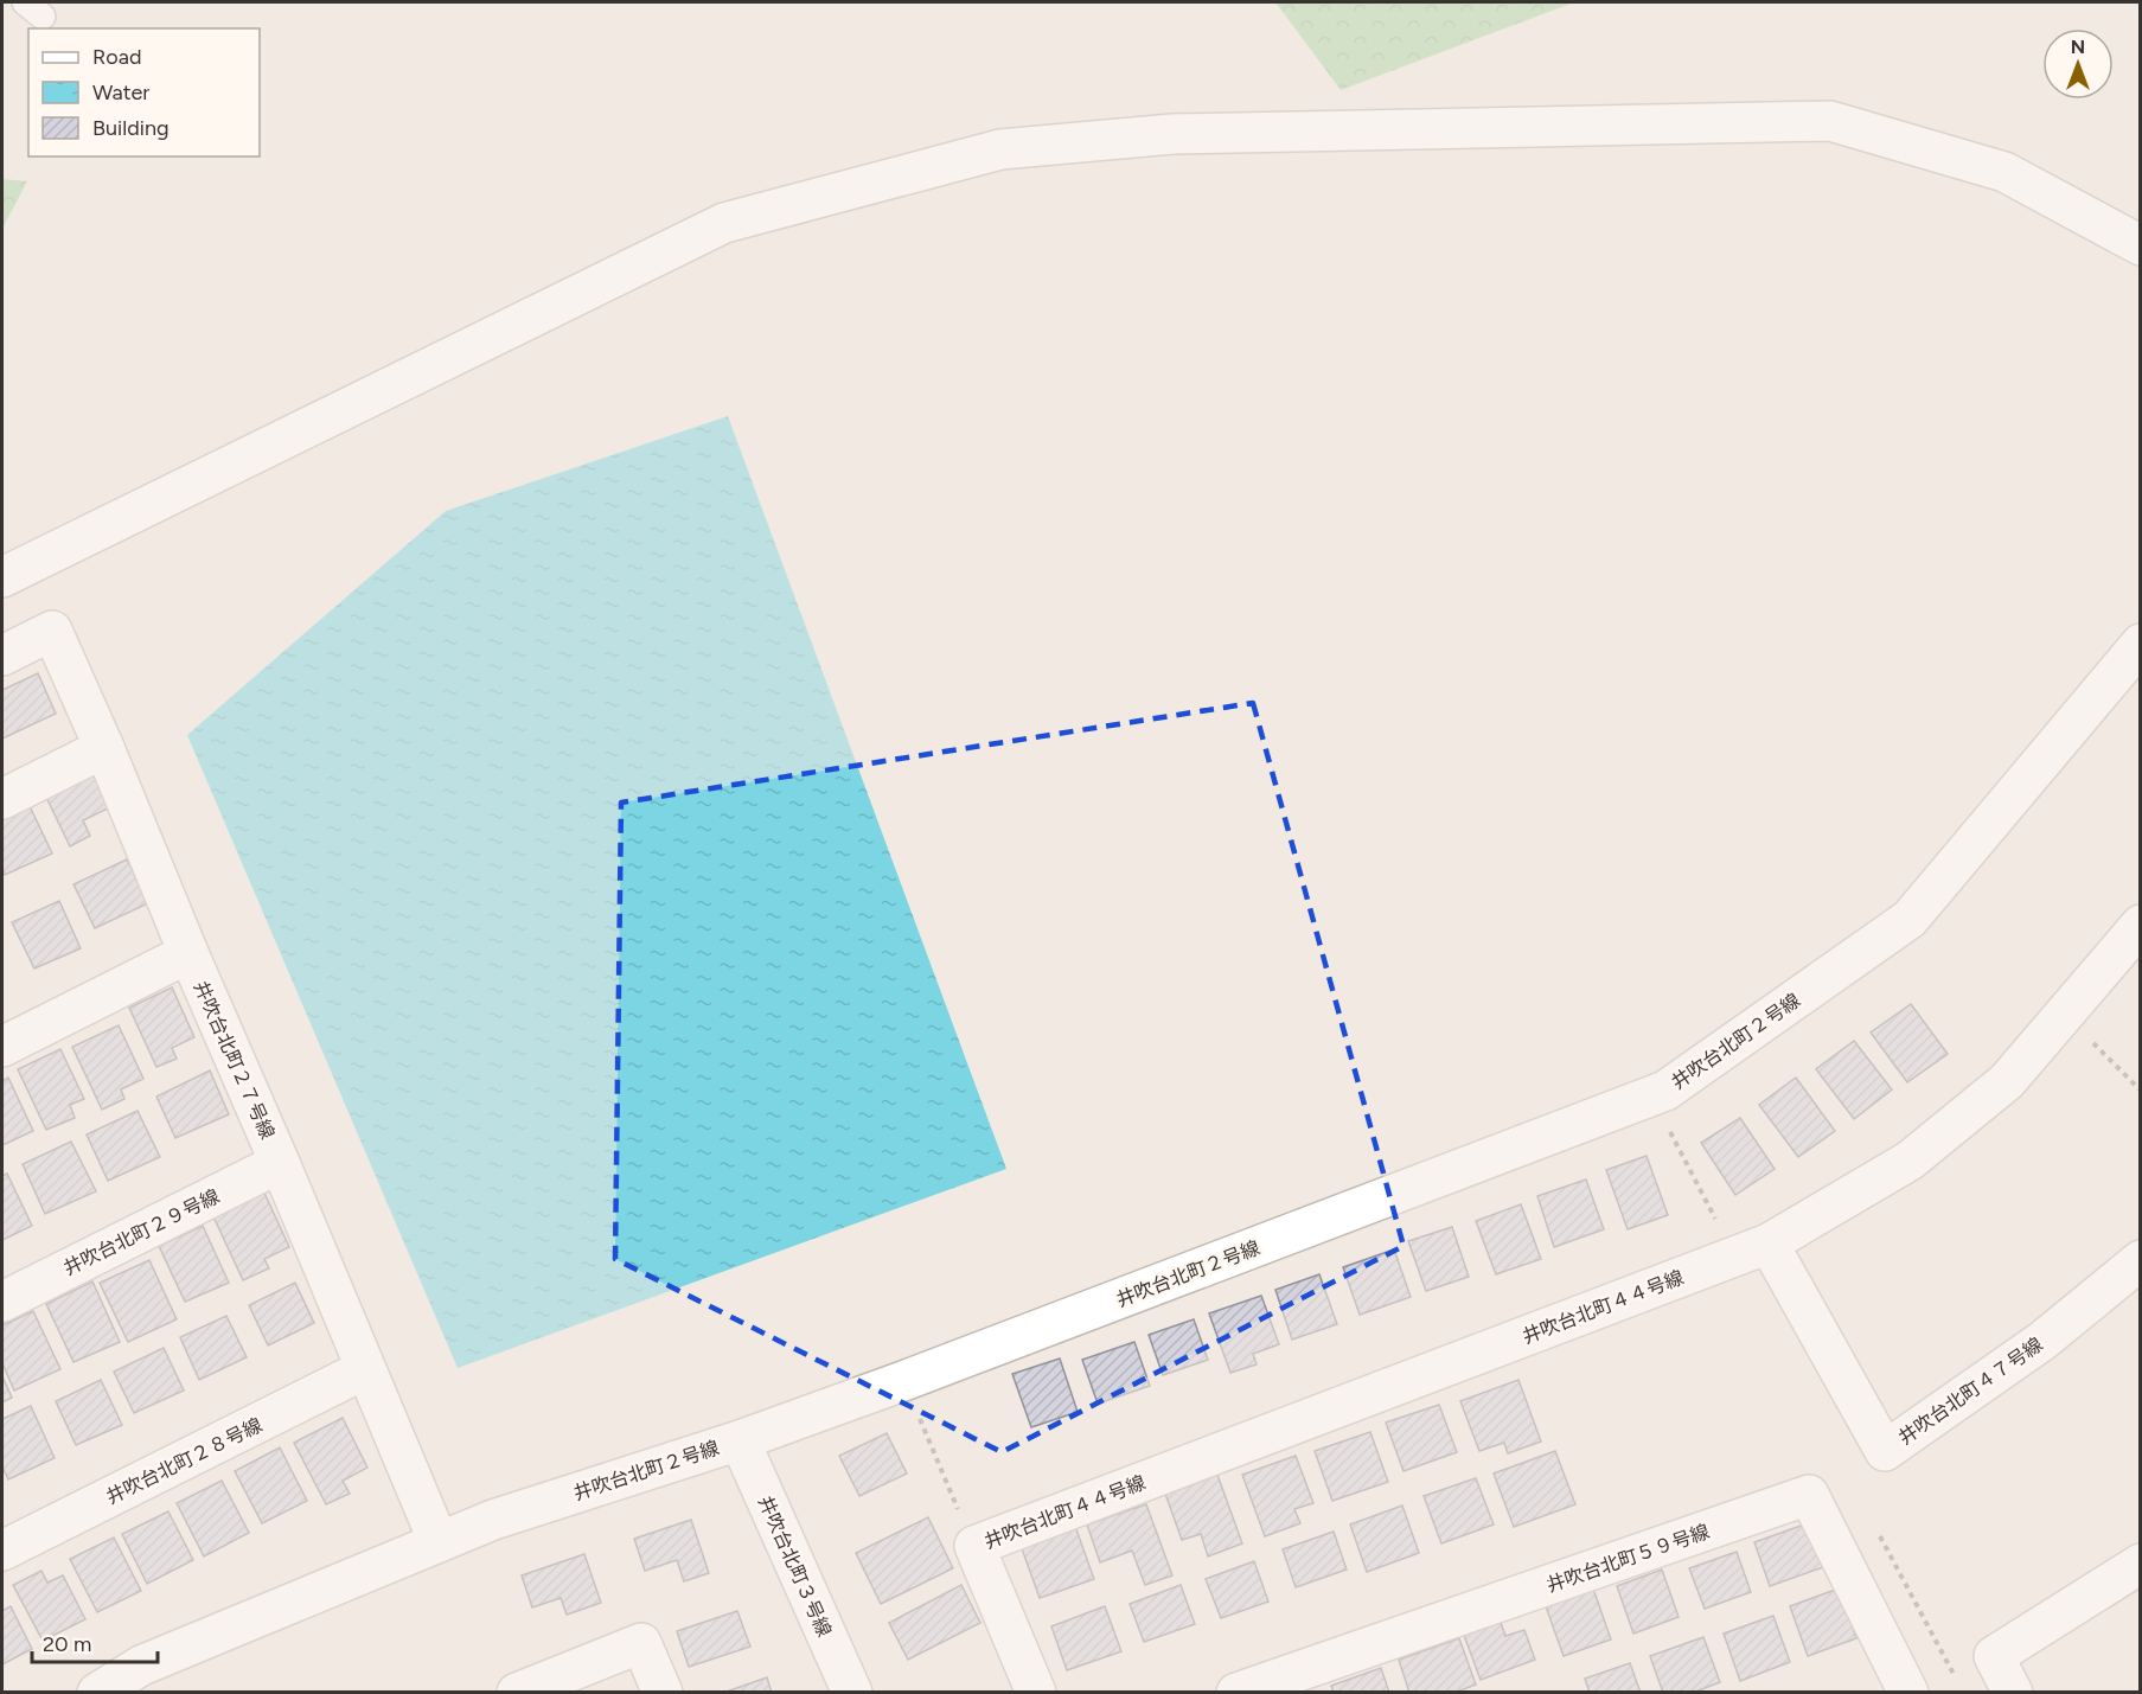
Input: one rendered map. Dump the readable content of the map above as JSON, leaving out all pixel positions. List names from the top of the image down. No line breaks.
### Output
{"streets":{"street":["井吹台北町２号線","井吹台北町２７号線","井吹台北町２９号線","井吹台北町４４号線","井吹台北町４７号線","井吹台北町２８号線","井吹台北町５９号線","井吹台北町３号線"]},"crossings":[["井吹台北町２号線","井吹台北町２７号線"],["井吹台北町２号線","井吹台北町３号線"],["井吹台北町２７号線","井吹台北町２９号線"],["井吹台北町２７号線","井吹台北町２８号線"],["井吹台北町４４号線","井吹台北町４７号線"]],"legend":["Road","Water","Building"],"scale_bar":"20 m","north":"top"}
